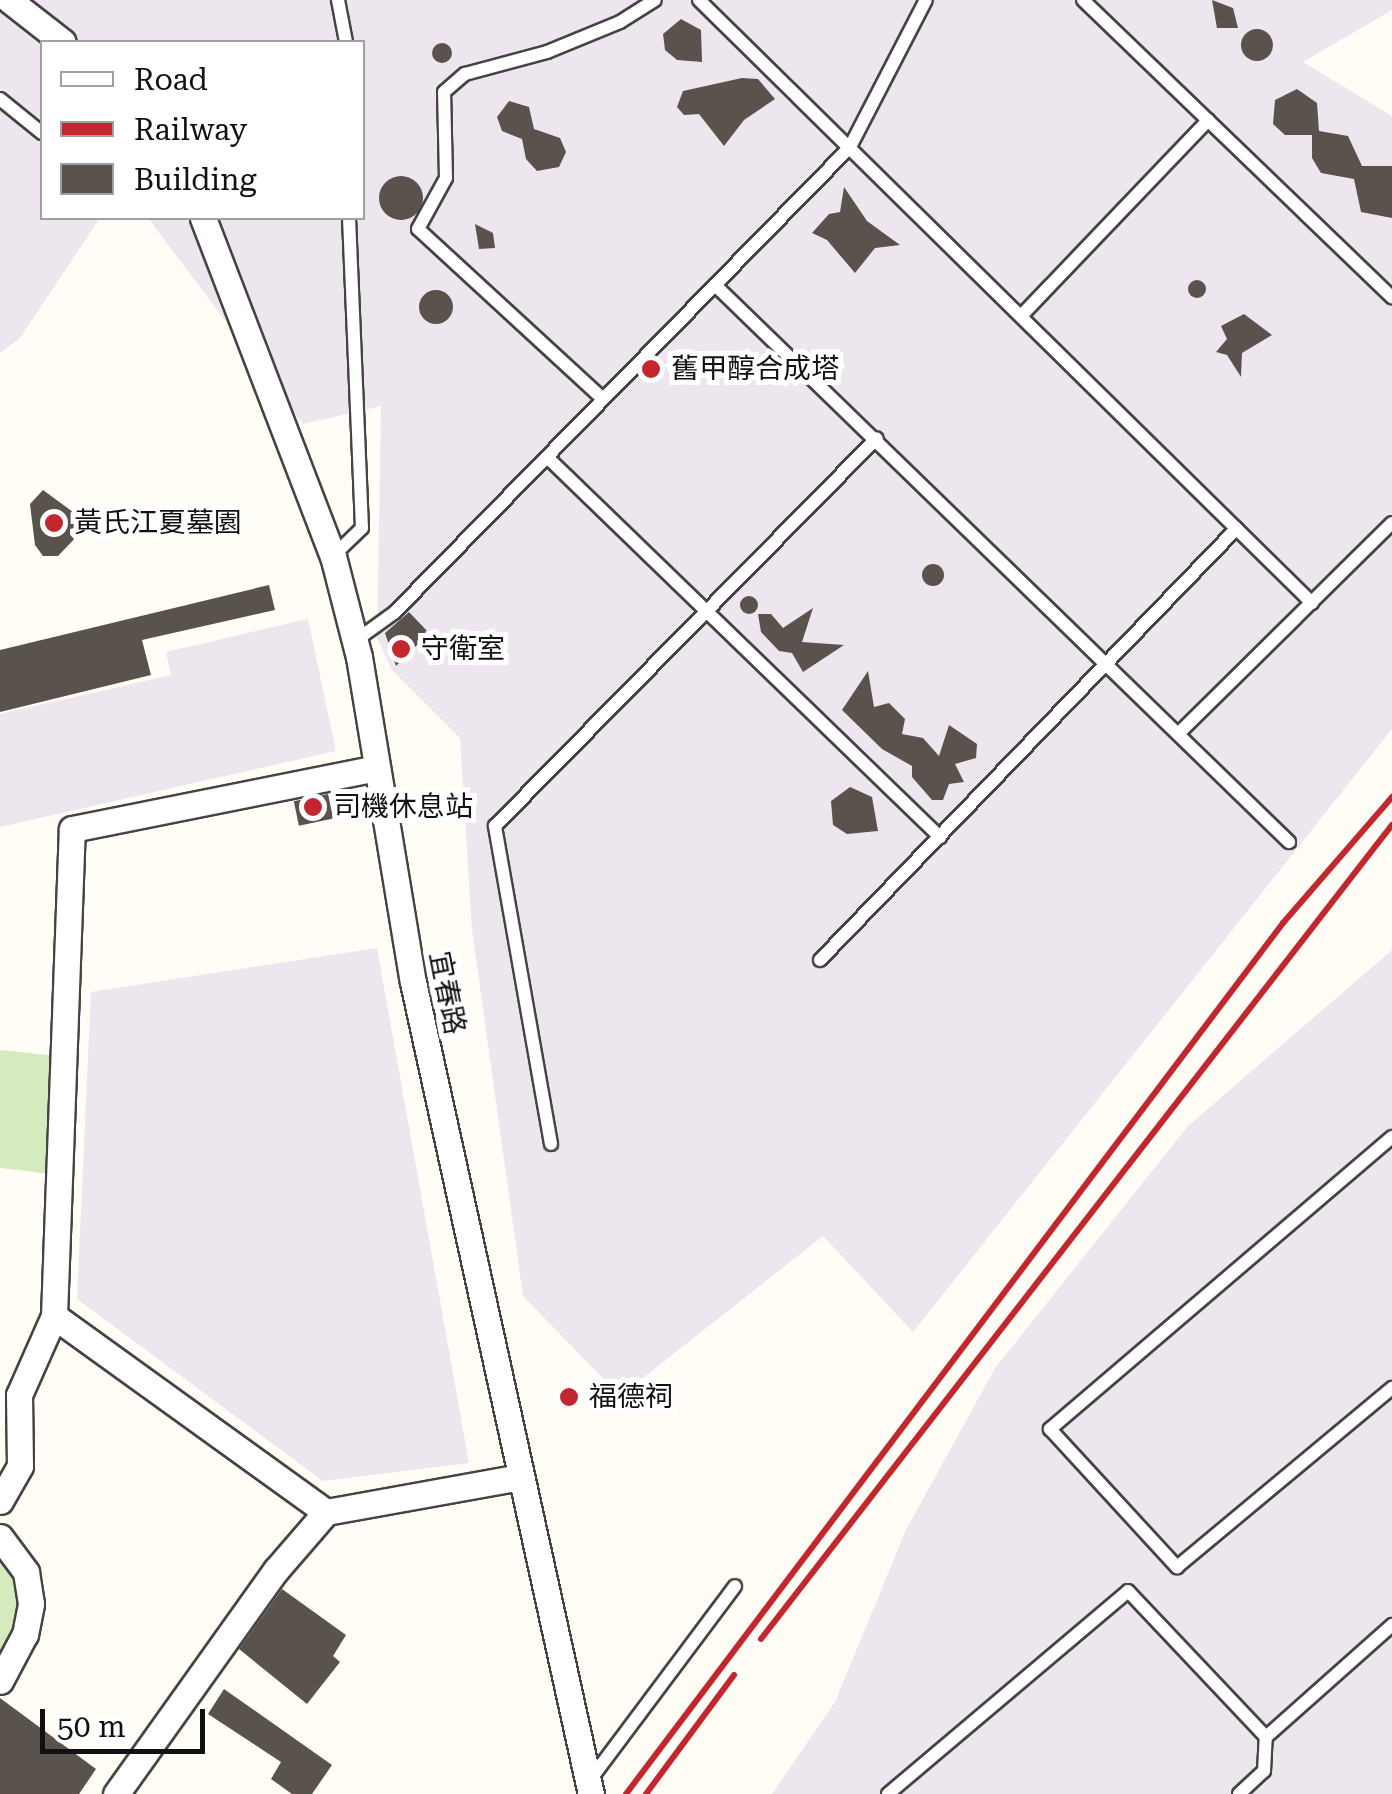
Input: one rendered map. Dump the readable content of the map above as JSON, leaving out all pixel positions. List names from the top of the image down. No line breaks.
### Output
{"streets":{"street":["宜春路"]},"places":["舊甲醇合成塔","黃氏江夏墓園","守衛室","司機休息站","福德祠"],"legend":["Road","Railway","Building"],"scale_bar":"50 m"}
